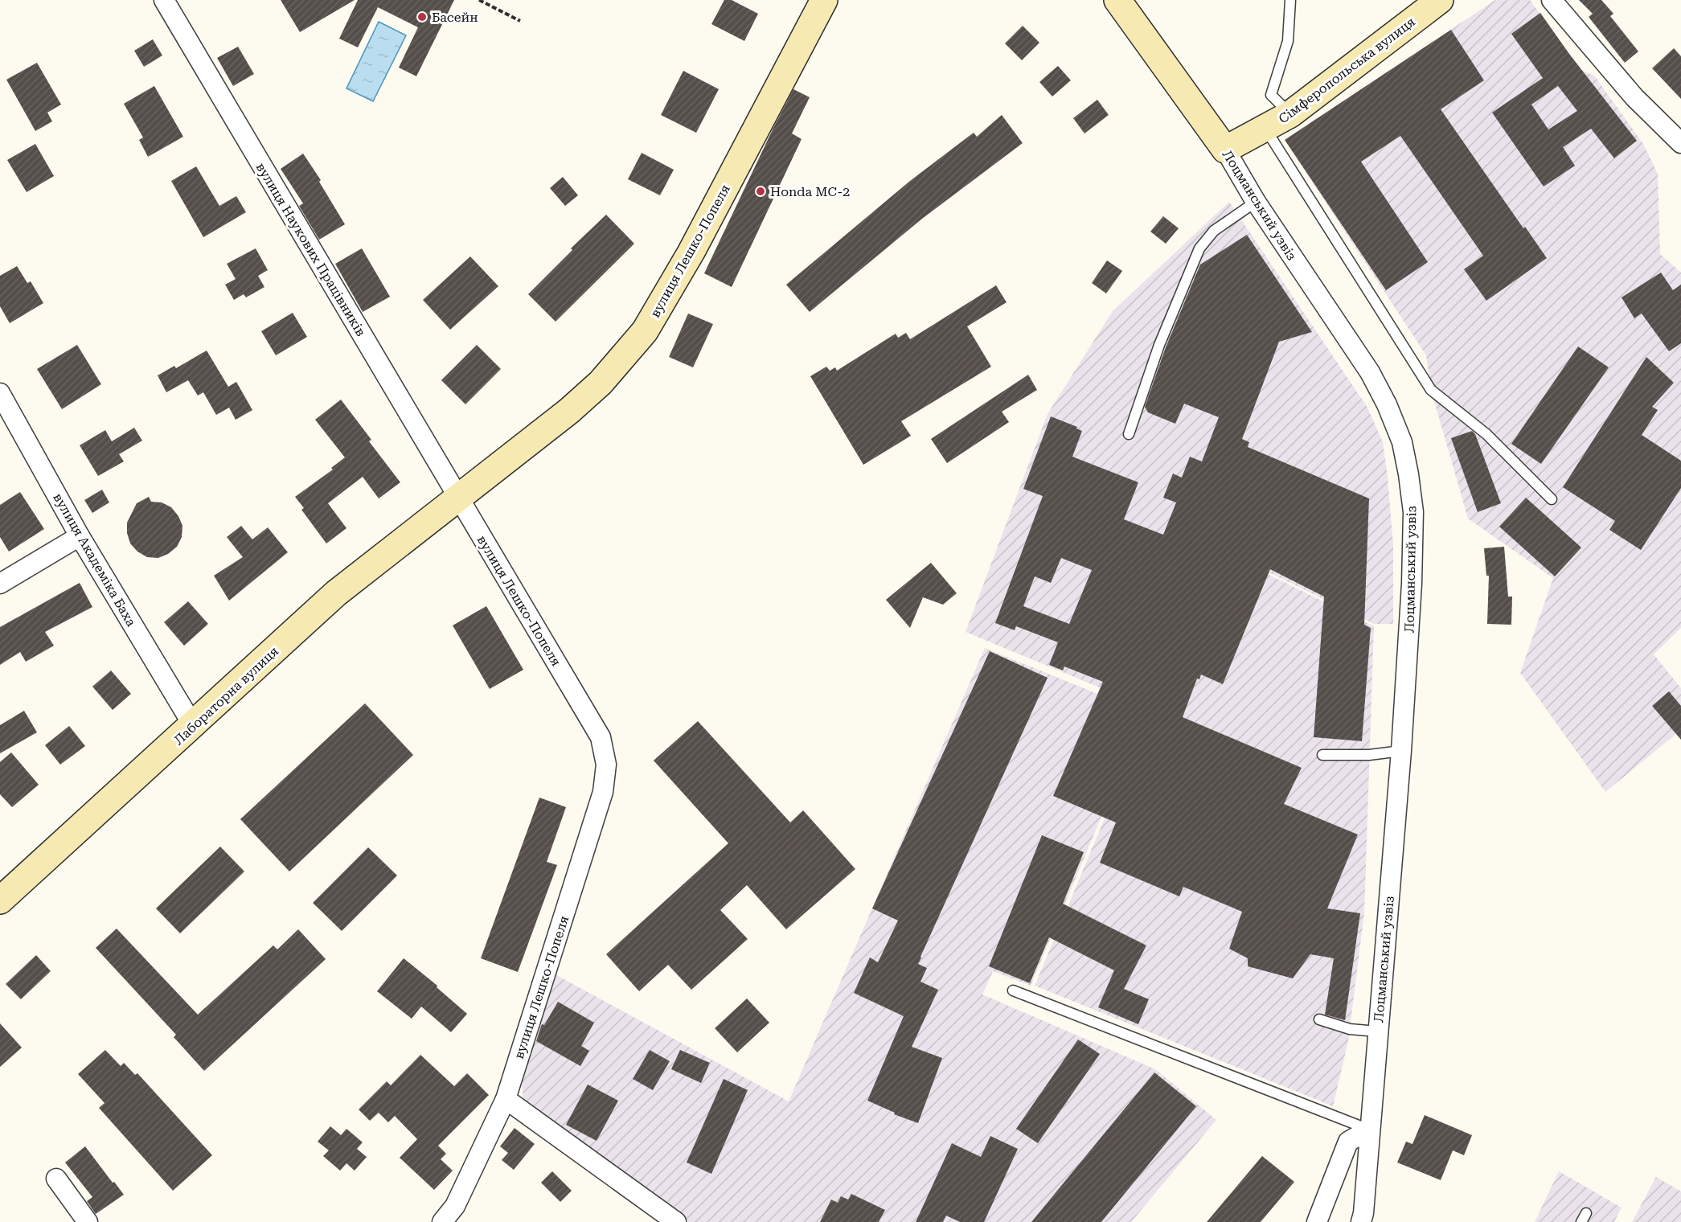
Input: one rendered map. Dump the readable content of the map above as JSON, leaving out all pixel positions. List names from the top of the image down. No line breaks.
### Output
{"streets":{"main road":["Сімферопольська вулиця","Лоцманський узвіз","вулиця Лешко-Попеля","Лабораторна вулиця"],"street":["вулиця Наукових Працівників","вулиця Академіка Баха"]},"crossings":[["Сімферопольська вулиця","Лоцманський узвіз"],["вулиця Наукових Працівників","вулиця Лешко-Попеля"],["вулиця Наукових Працівників","Лабораторна вулиця"],["вулиця Лешко-Попеля","Лабораторна вулиця"],["вулиця Академіка Баха","Лабораторна вулиця"]],"places":["Басейн","Honda МС-2"]}
